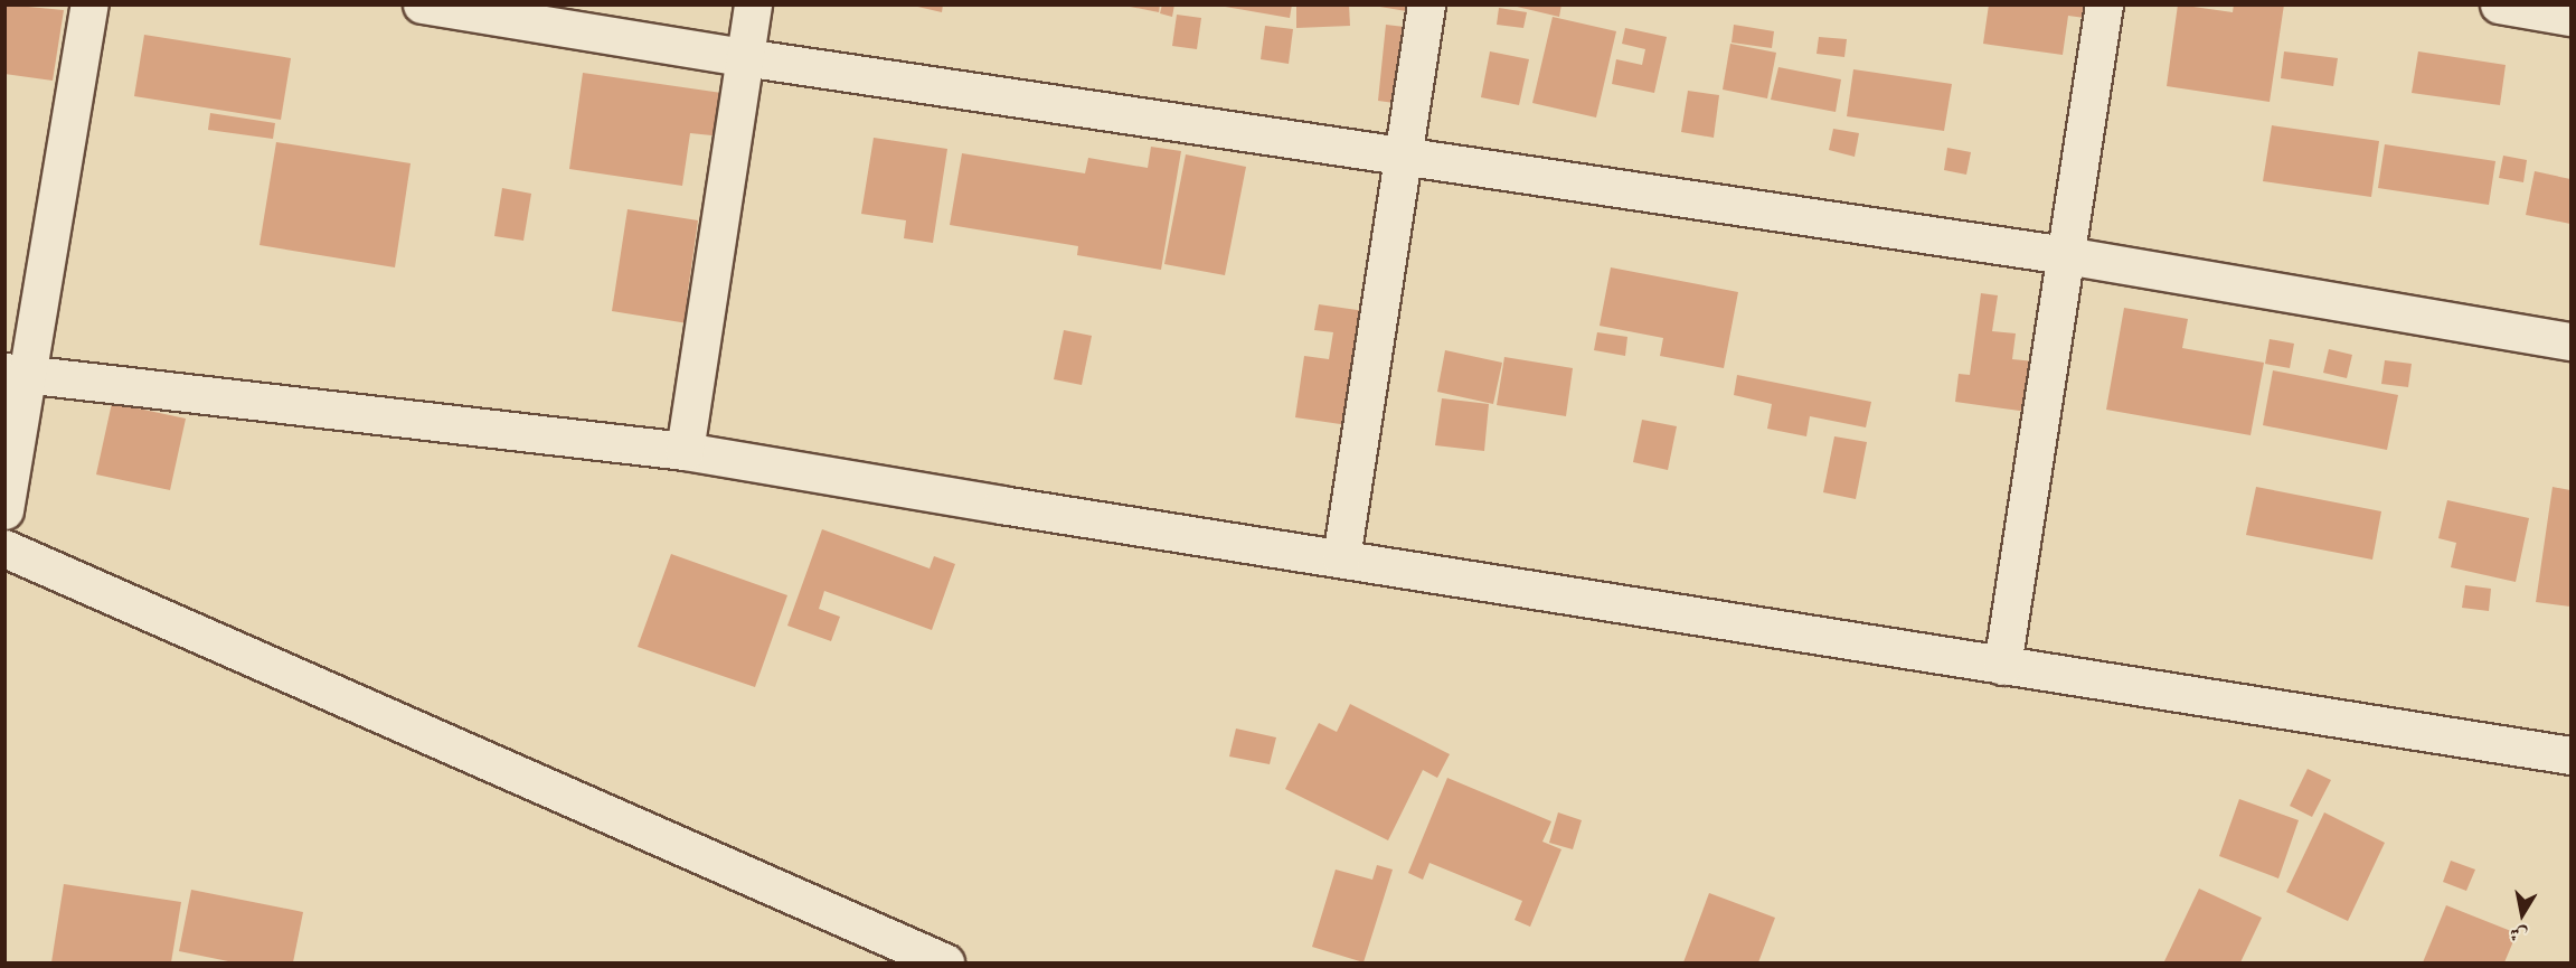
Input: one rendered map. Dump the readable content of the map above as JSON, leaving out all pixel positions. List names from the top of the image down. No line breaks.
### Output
{"north":"bottom"}
